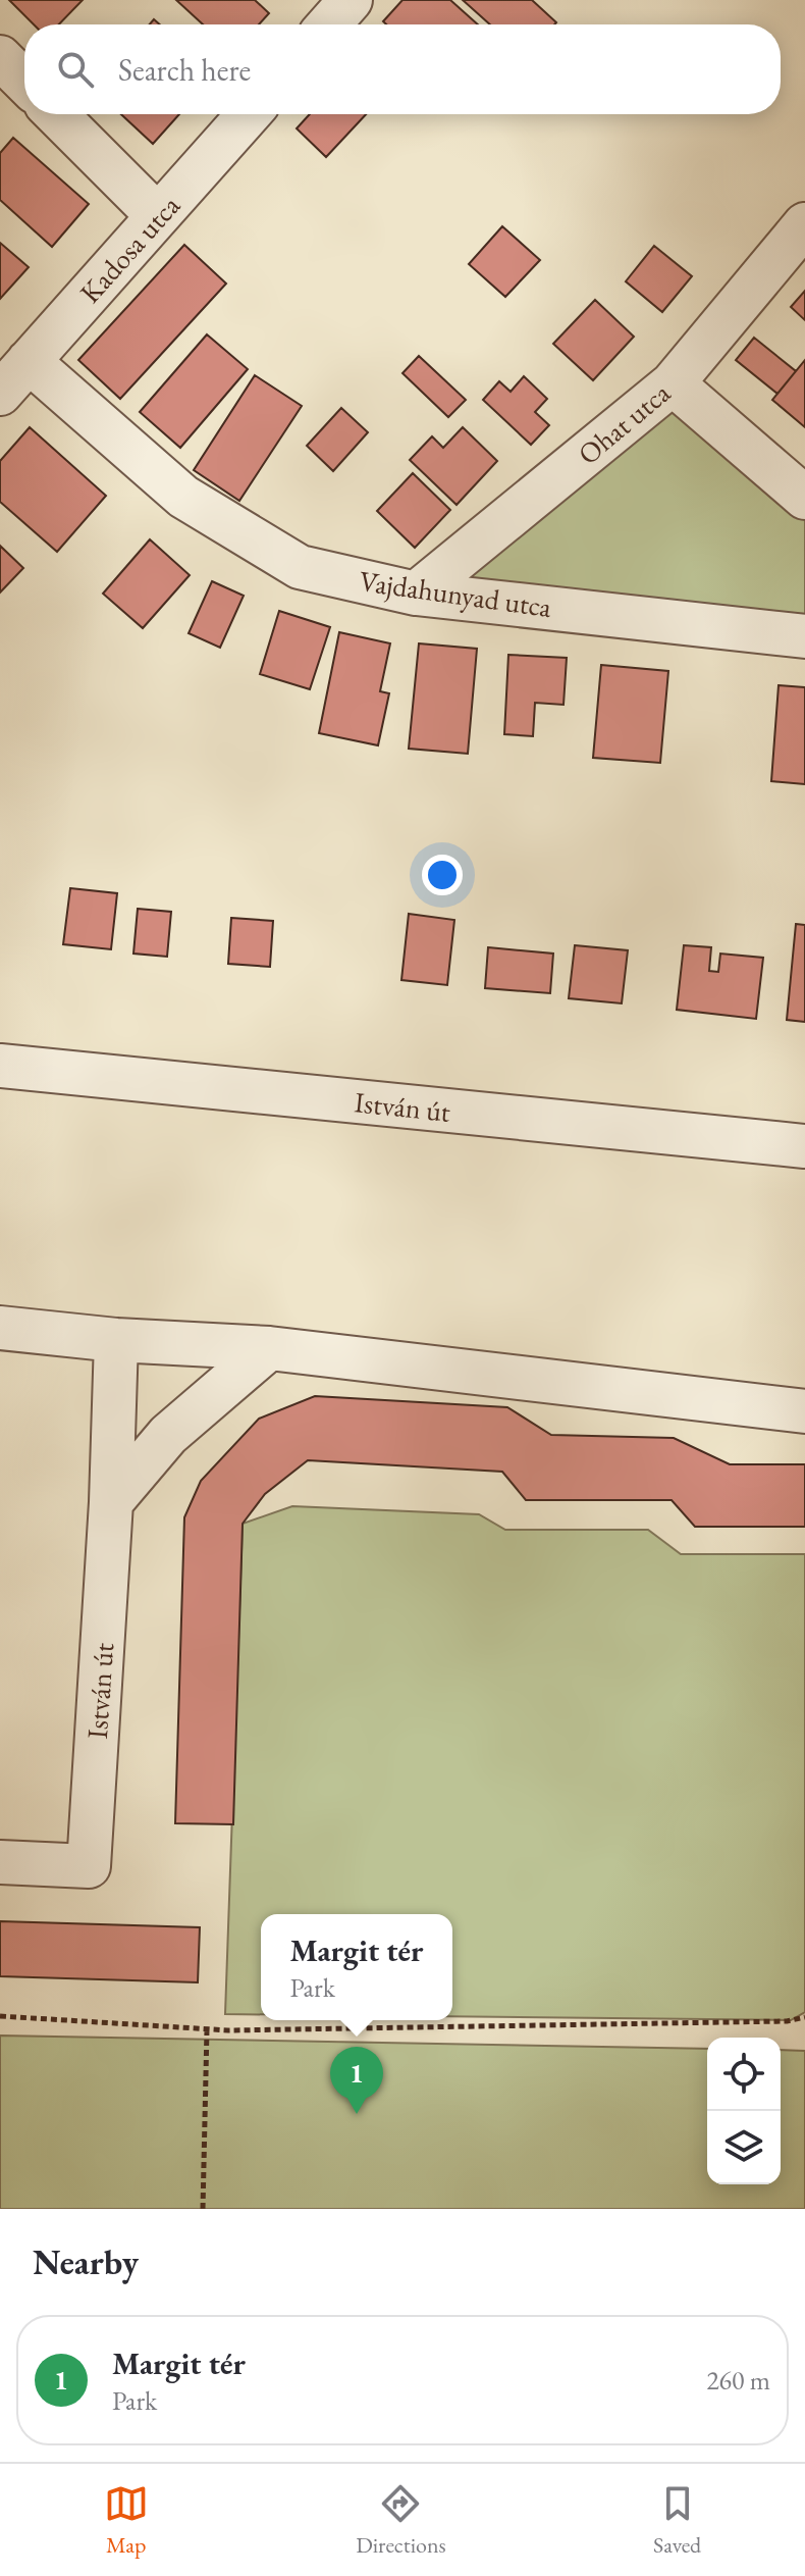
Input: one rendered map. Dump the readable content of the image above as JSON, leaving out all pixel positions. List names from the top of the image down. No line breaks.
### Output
{"streets":{"street":["Kadosa utca","Ohat utca","Vajdahunyad utca","István út"]},"crossings":[["Kadosa utca","Vajdahunyad utca"],["Ohat utca","Vajdahunyad utca"]],"page":{"search":"Search here","popup":["Margit tér","Park"],"pins":"1","heading":"Nearby","list":[{"mark":"1","name":"Margit tér","note":"Park","value":"260 m"}],"nav":["Map","Directions","Saved"]}}
